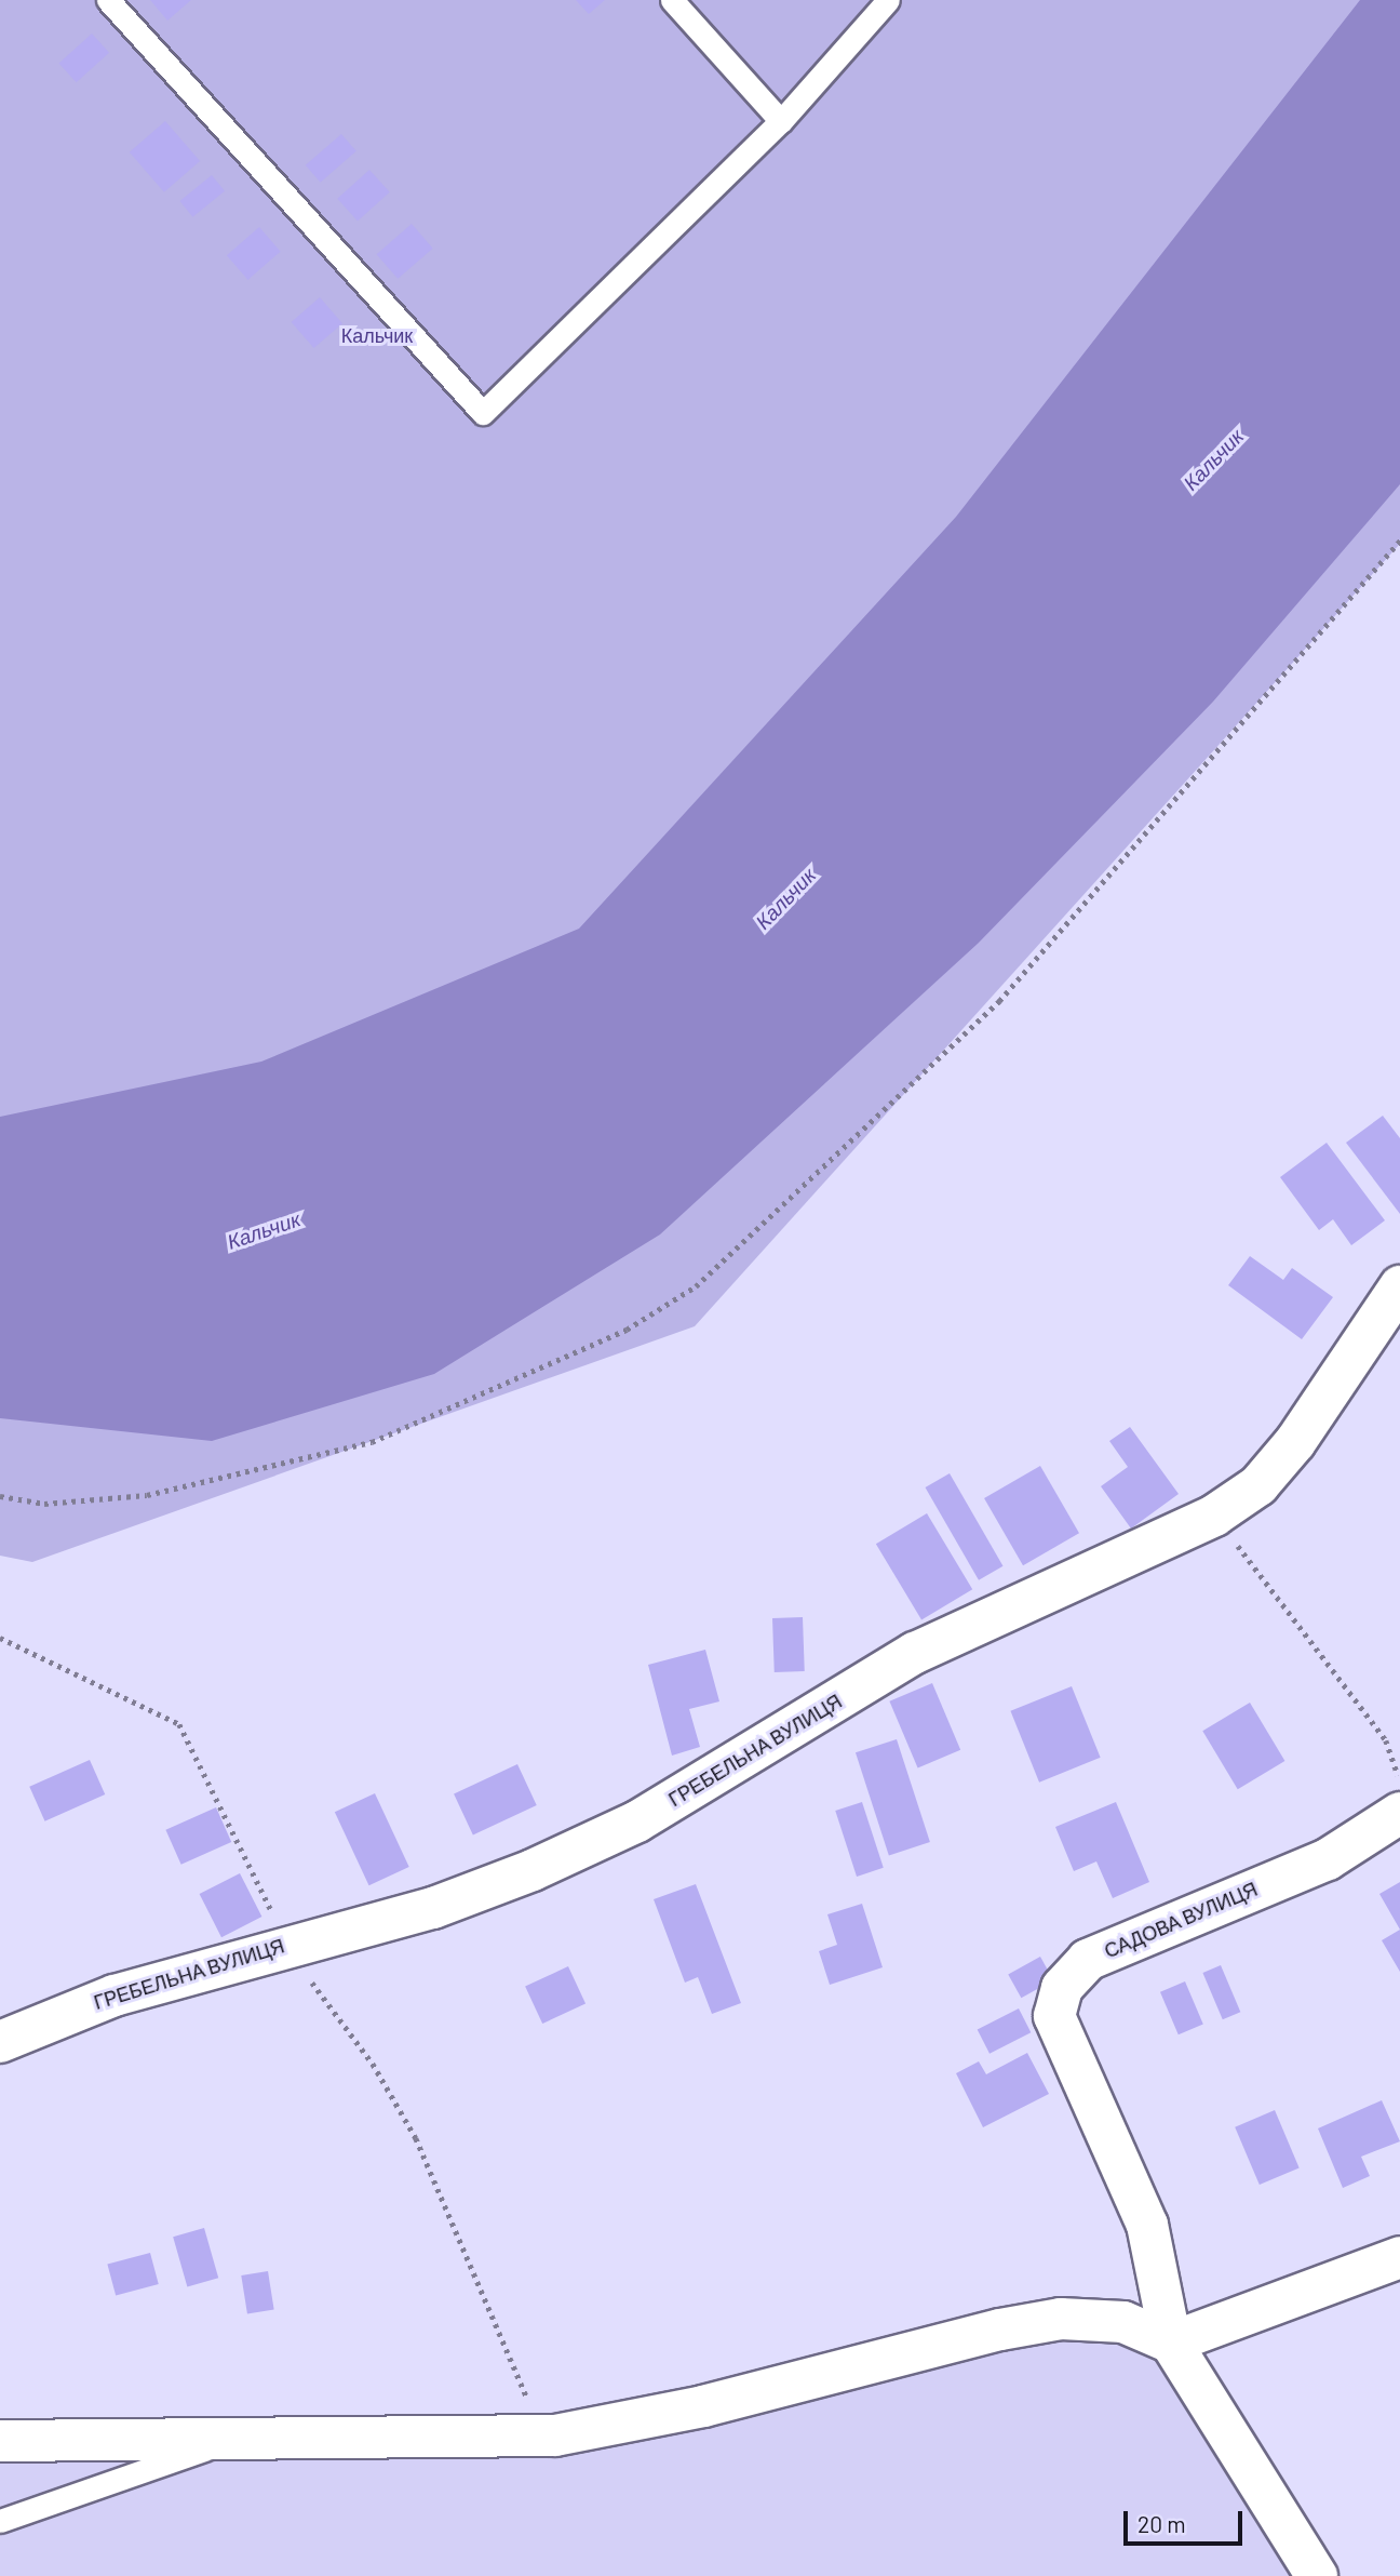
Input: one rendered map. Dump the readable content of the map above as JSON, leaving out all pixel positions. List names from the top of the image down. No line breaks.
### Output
{"streets":{"street":["ГРЕБЕЛЬНА ВУЛИЦЯ","САДОВА ВУЛИЦЯ"]},"water":["Кальчик"],"parks":["Кальчик"],"scale_bar":"20 m"}
